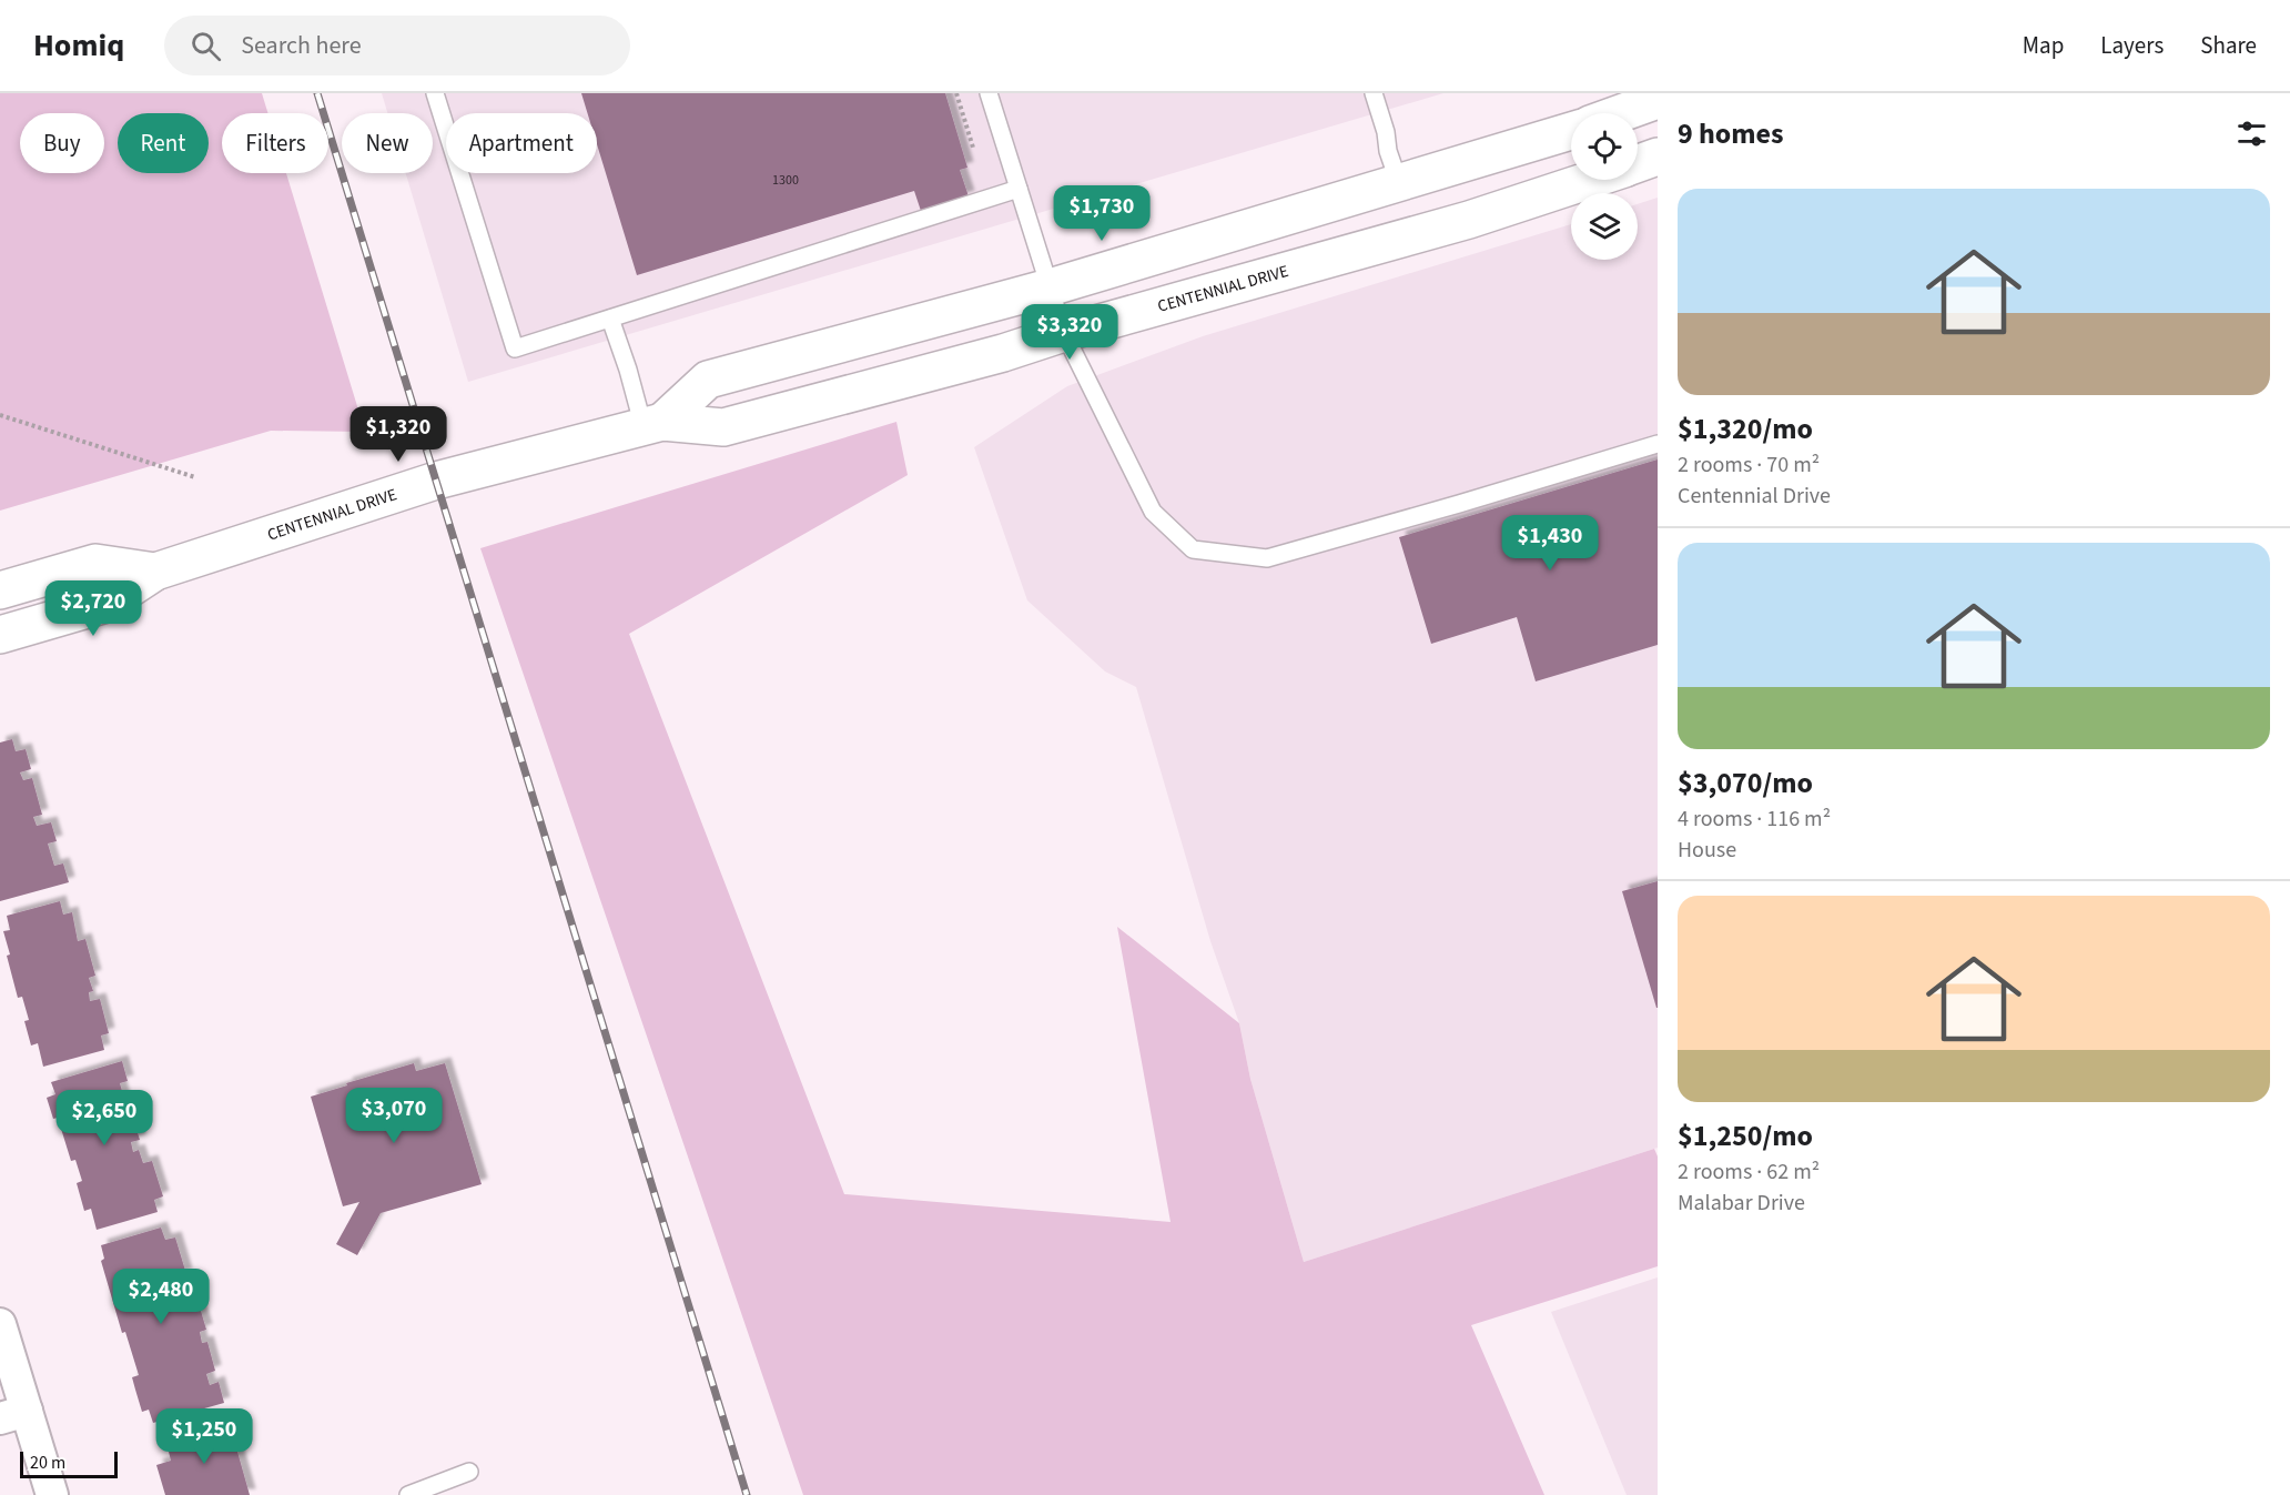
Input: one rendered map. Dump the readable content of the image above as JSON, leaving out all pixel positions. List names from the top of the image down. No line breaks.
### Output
{"streets":{"main road":["CENTENNIAL DRIVE"]},"house_numbers":["1300"],"scale_bar":"20 m","page":{"header":"Homiq","search":"Search here","nav":["Map","Layers","Share"],"heading":"9 homes","chip":["Buy","Rent","Filters","New","Apartment"],"list":[{"name":"$1,320/mo","note":"2 rooms · 70 m² · Centennial Drive"},{"name":"$3,070/mo","note":"4 rooms · 116 m² · House"},{"name":"$1,250/mo","note":"2 rooms · 62 m² · Malabar Drive"}],"price":["$1,730","$3,320","$1,320","$1,430","$2,720","$3,070","$2,650","$2,480","$1,250"],"scale":"20 m"}}
